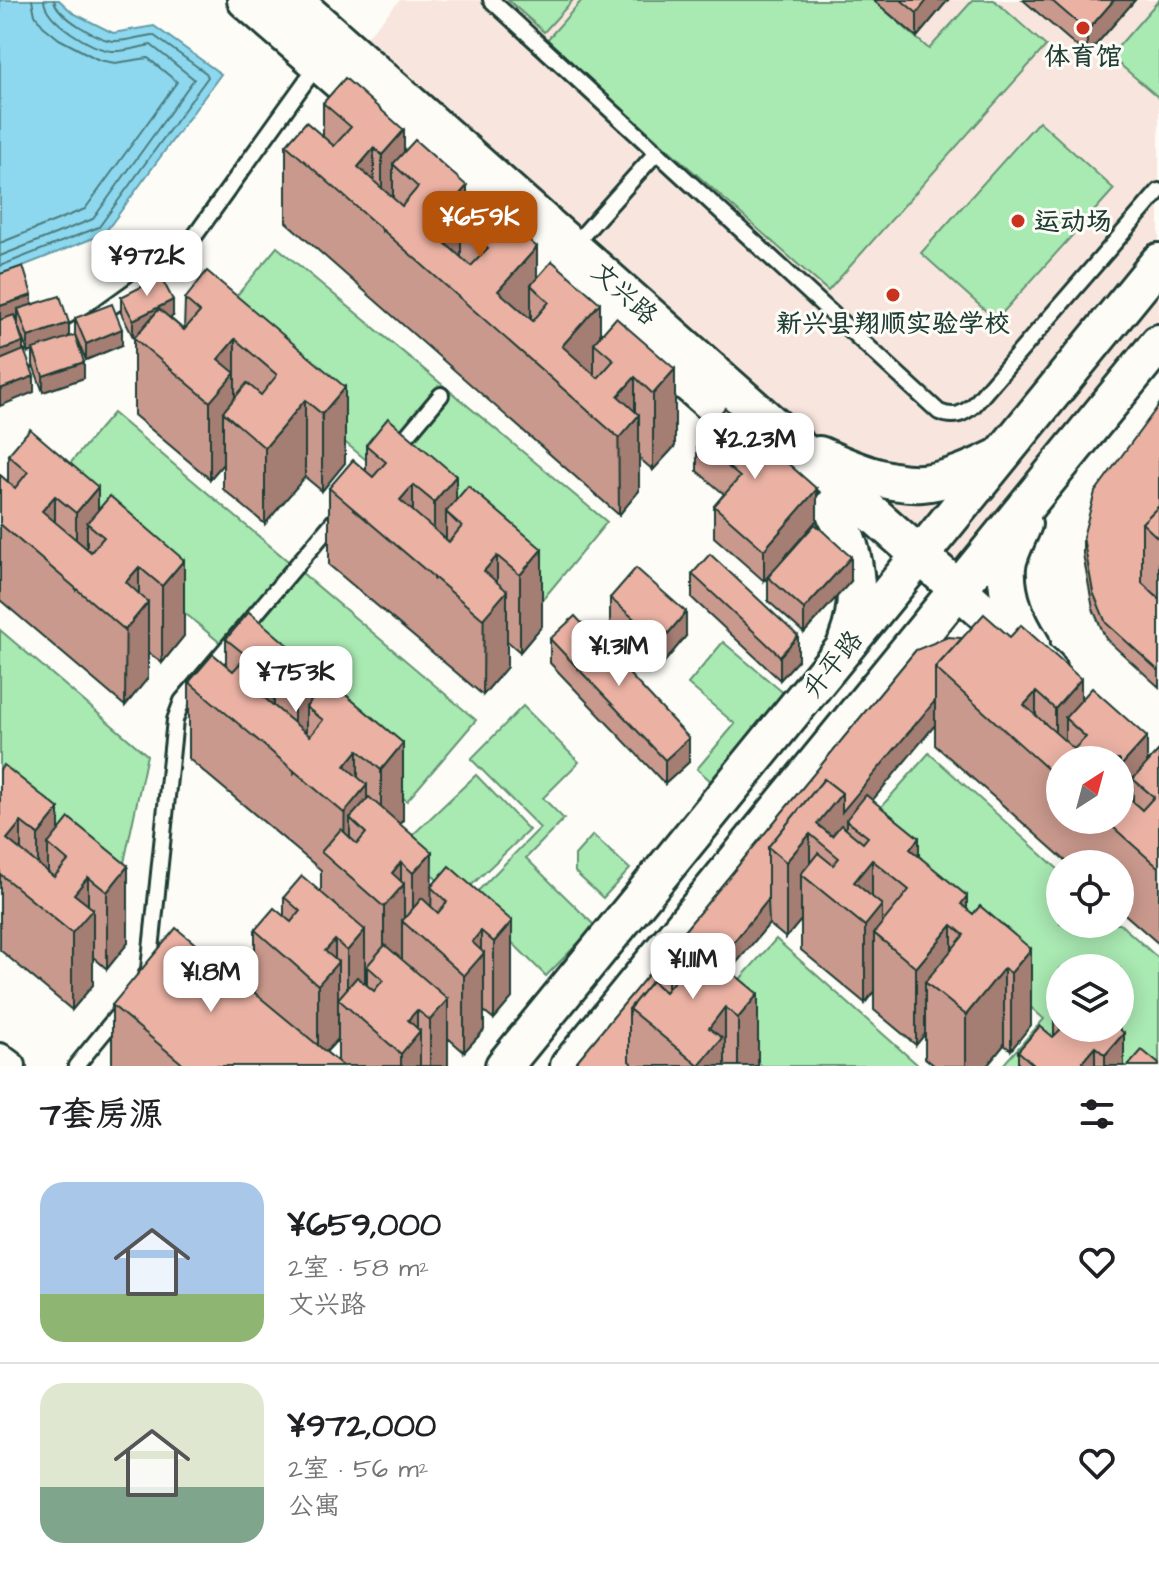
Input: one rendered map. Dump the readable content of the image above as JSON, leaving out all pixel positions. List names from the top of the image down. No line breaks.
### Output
{"streets":{"street":["文兴路","升平路"]},"crossings":[["文兴路","升平路"]],"places":["体育馆","运动场","新兴县翔顺实验学校"],"north":"top right","page":{"price":["¥659K","¥972K","¥2.23M","¥1.31M","¥753K","¥1.11M","¥1.8M"],"heading":"7套房源","list":[{"name":"¥659,000","note":"2室 · 58 m² · 文兴路"},{"name":"¥972,000","note":"2室 · 56 m² · 公寓"}]}}
